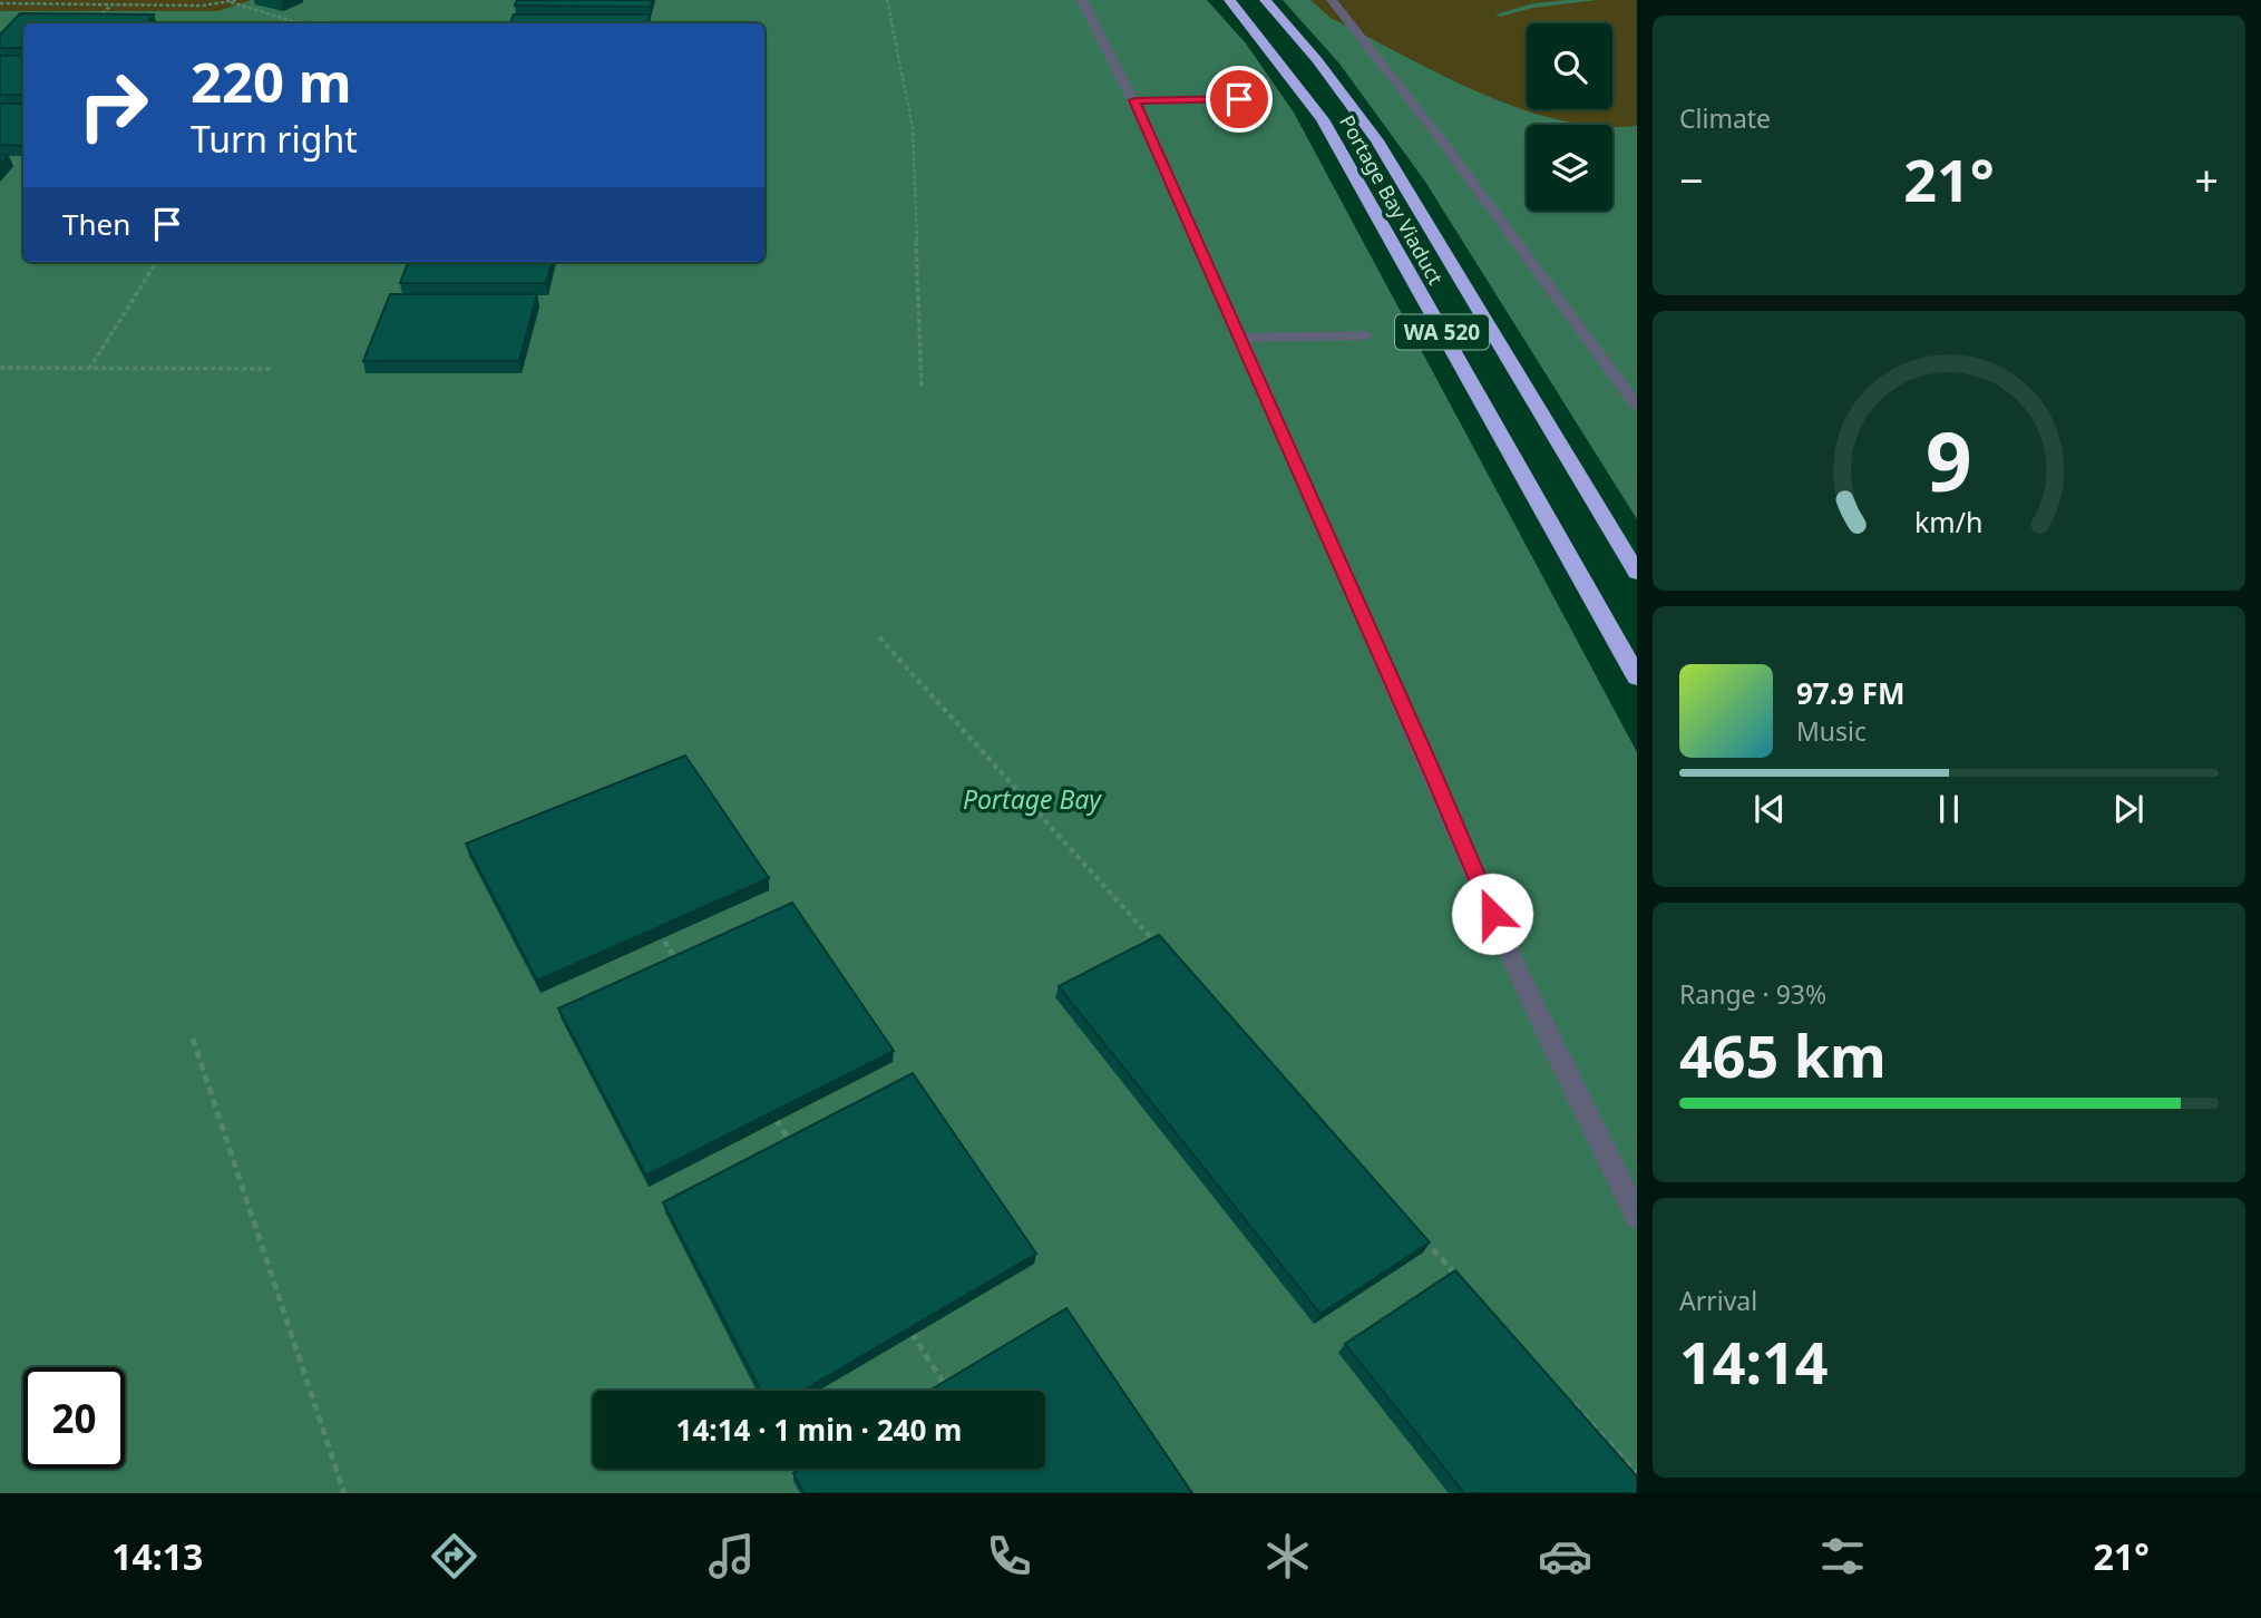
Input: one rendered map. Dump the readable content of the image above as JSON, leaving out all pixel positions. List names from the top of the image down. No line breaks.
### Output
{"streets":{"highway":["Portage Bay Viaduct","WA 520"]},"water":["Portage Bay"],"page":{"tile":["Climate",["Range · 93%","465 km"],["Arrival","14:14"]],"turn":["220 m","Turn right"],"heat":["−","21°","+"],"then":"Then","song":["97.9 FM","Music"],"limit":"20","trip":"14:14 · 1 min · 240 m","tabs":["14:13","21°"],"gauge":["9","km/h"]}}
